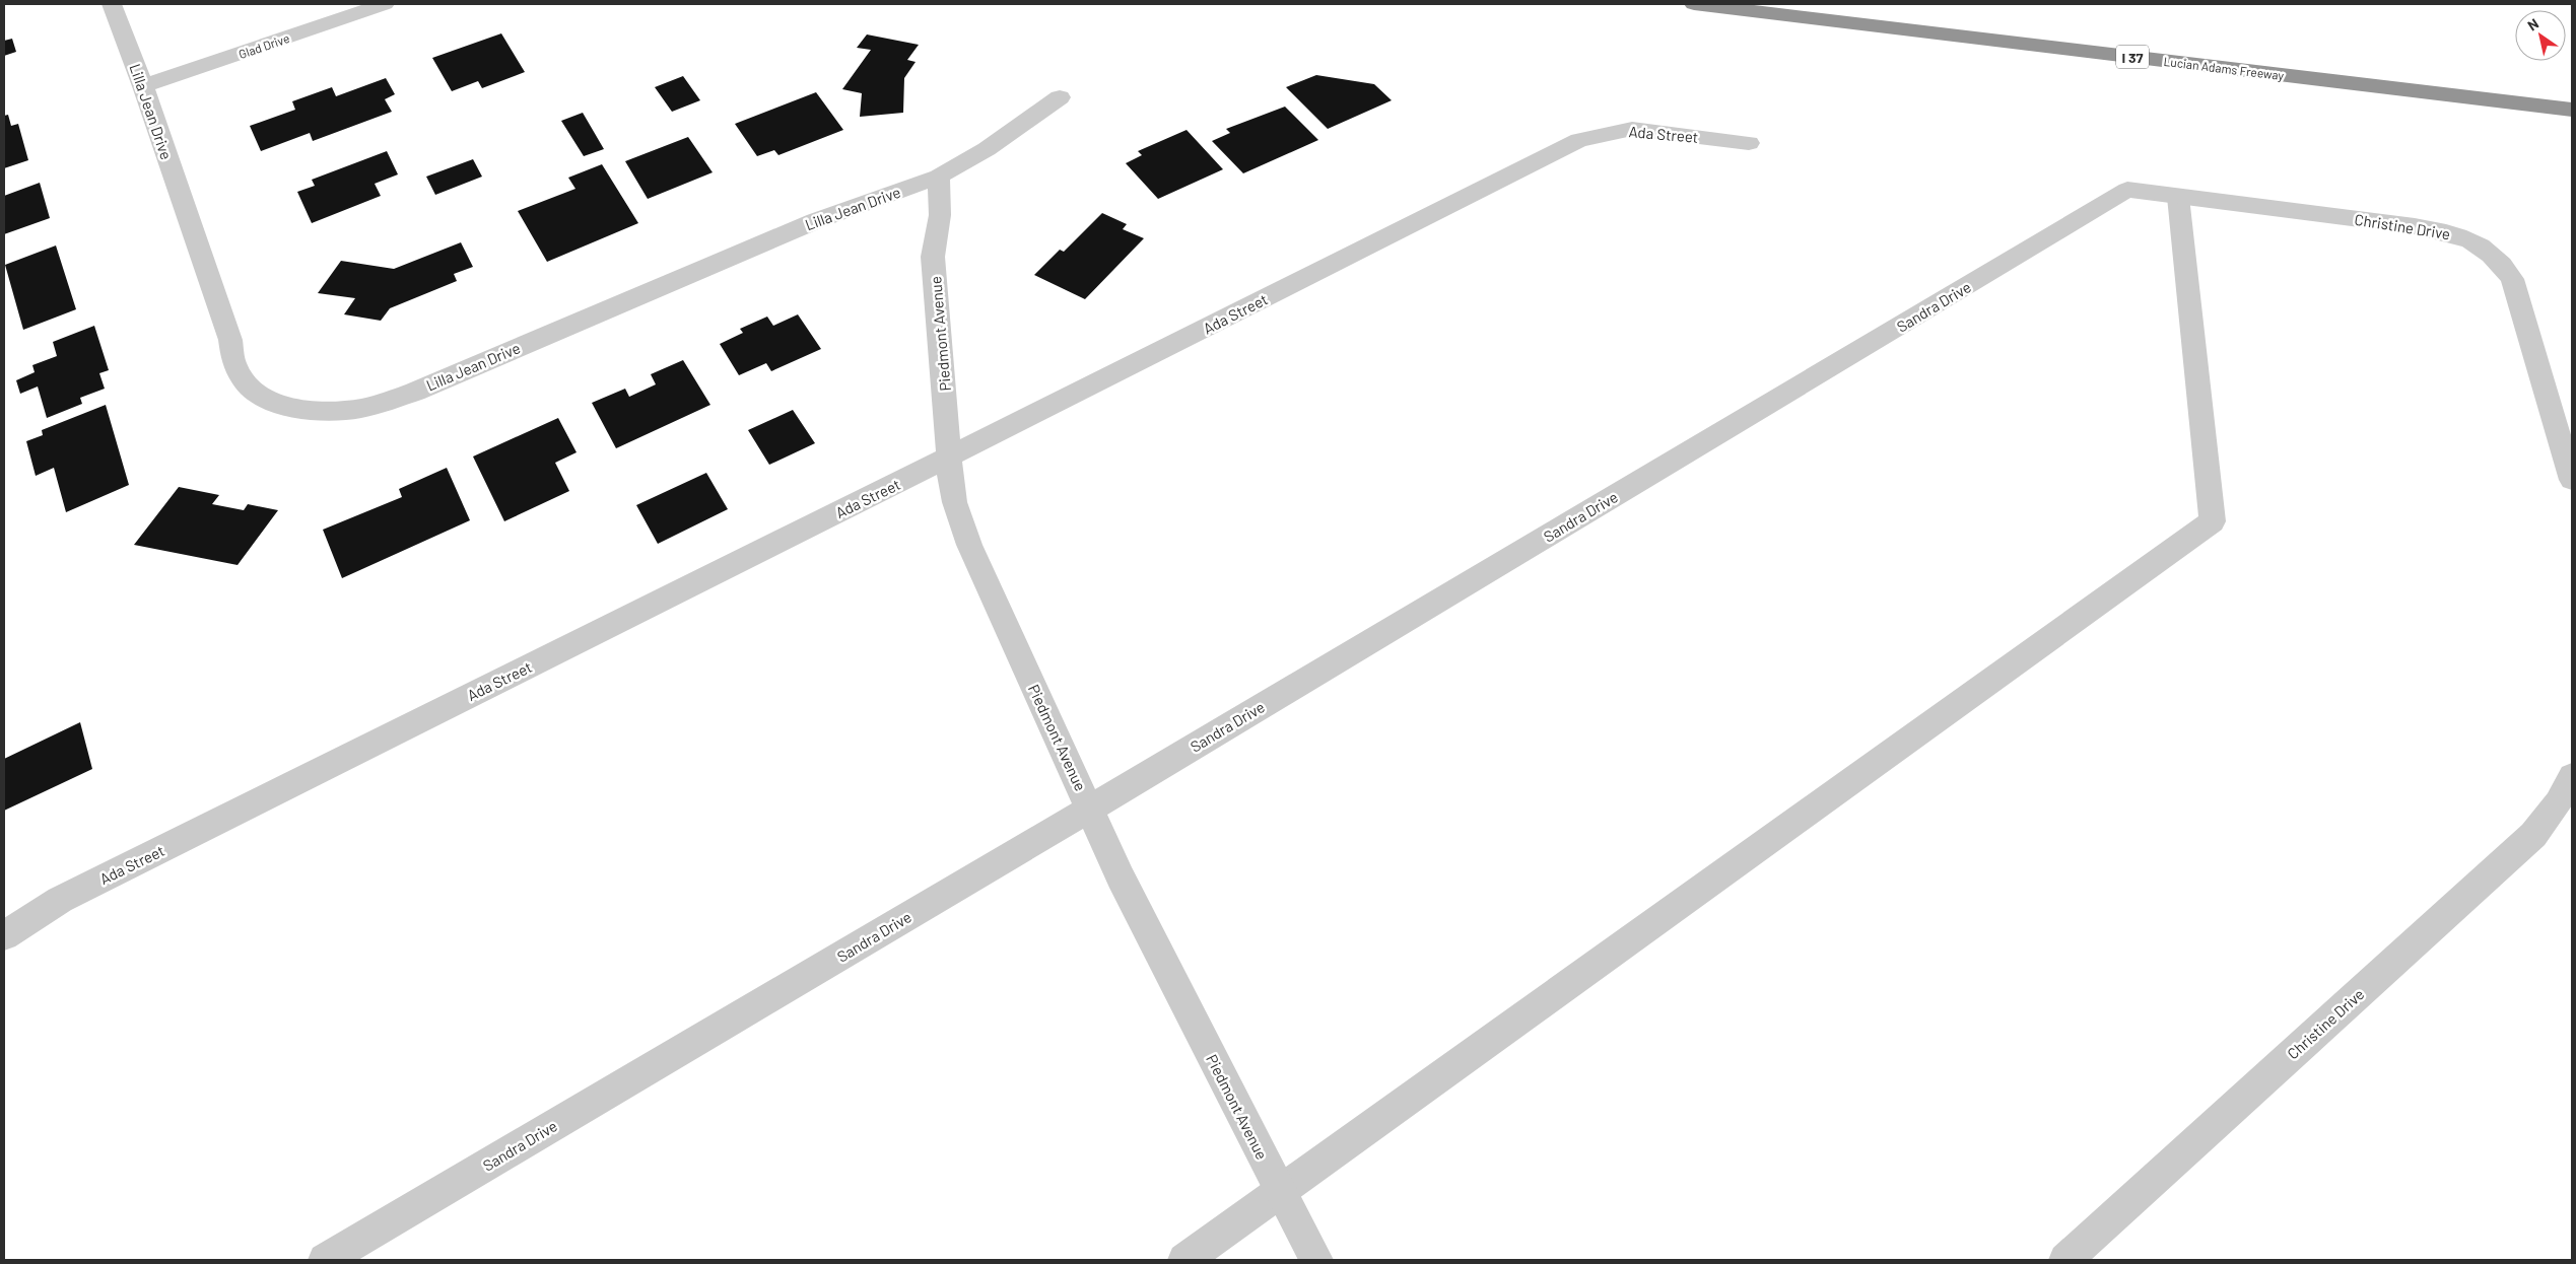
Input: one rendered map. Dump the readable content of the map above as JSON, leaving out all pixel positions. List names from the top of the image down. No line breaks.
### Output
{"streets":{"highway":["I 37","Lucian Adams Freeway"],"street":["Glad Drive","Lilla Jean Drive","Ada Street","Christine Drive","Sandra Drive","Piedmont Avenue"]},"crossings":[["Glad Drive","Lilla Jean Drive"],["Lilla Jean Drive","Piedmont Avenue"],["Ada Street","Piedmont Avenue"],["Christine Drive","Sandra Drive"],["Sandra Drive","Piedmont Avenue"]],"north":"top left"}
